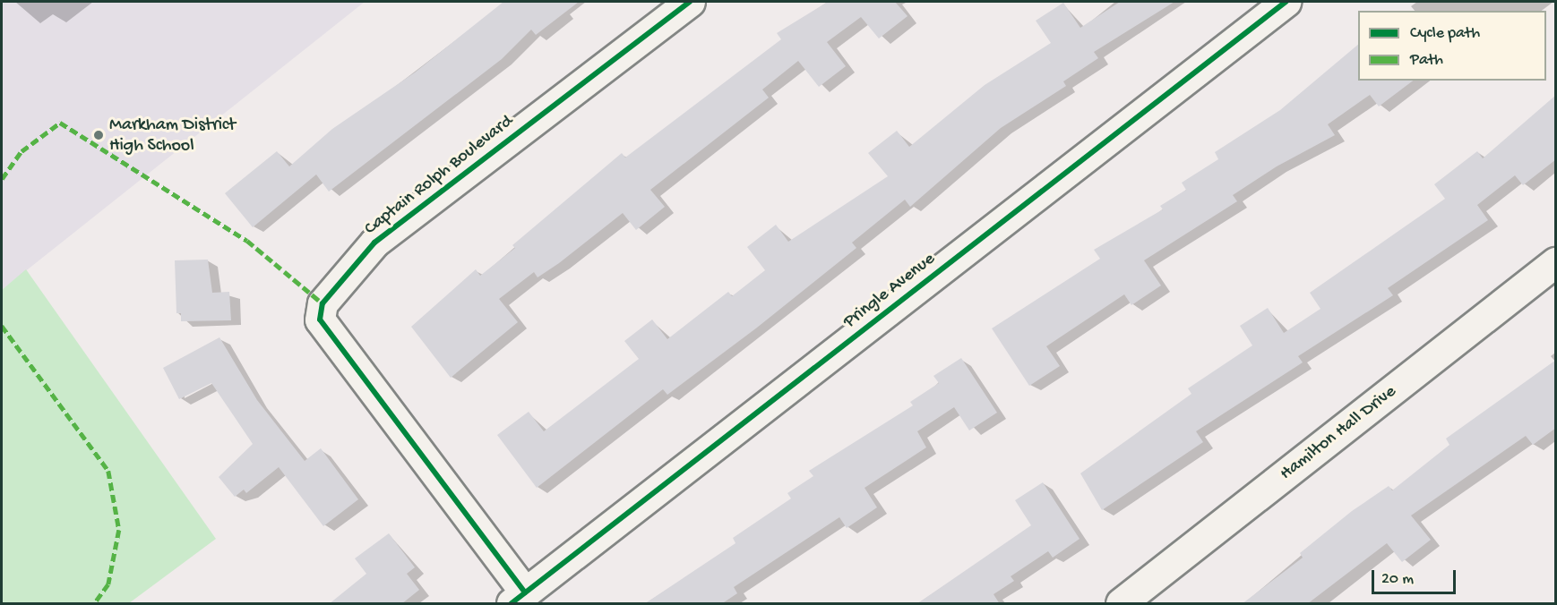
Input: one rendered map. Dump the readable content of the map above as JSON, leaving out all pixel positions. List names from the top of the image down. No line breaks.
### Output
{"streets":{"street":["Captain Rolph Boulevard","Pringle Avenue","Hamilton Hall Drive"]},"crossings":[["Captain Rolph Boulevard","Pringle Avenue"]],"places":["Markham District High School"],"legend":["Cycle path","Path"],"scale_bar":"20 m"}
